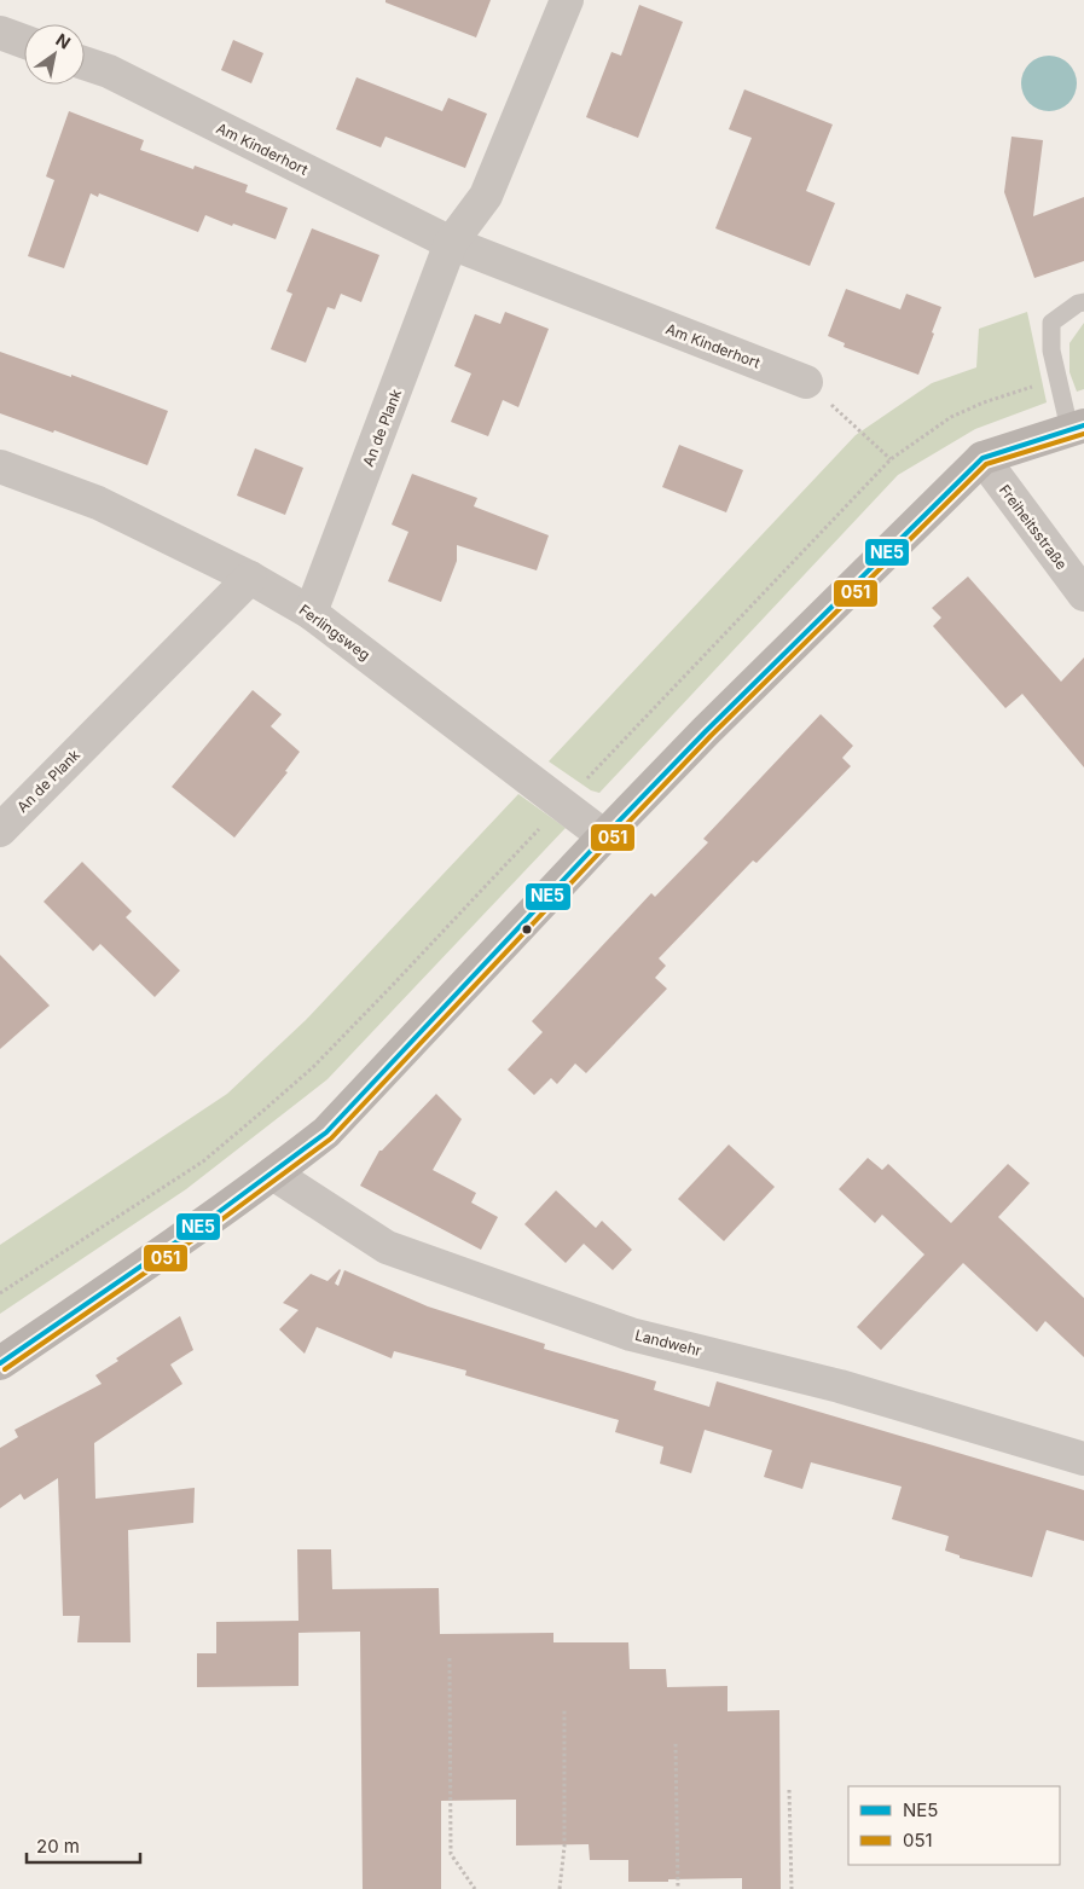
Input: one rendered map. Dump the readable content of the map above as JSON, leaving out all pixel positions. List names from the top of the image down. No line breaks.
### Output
{"streets":{"street":["Am Kinderhort","An de Plank","Freiheitsstraße","Ferlingsweg","Landwehr"]},"crossings":[["Am Kinderhort","An de Plank"],["An de Plank","Ferlingsweg"]],"lines":["transit line NE5","transit line 051"],"legend":["NE5","051"],"scale_bar":"20 m","north":"top right"}
